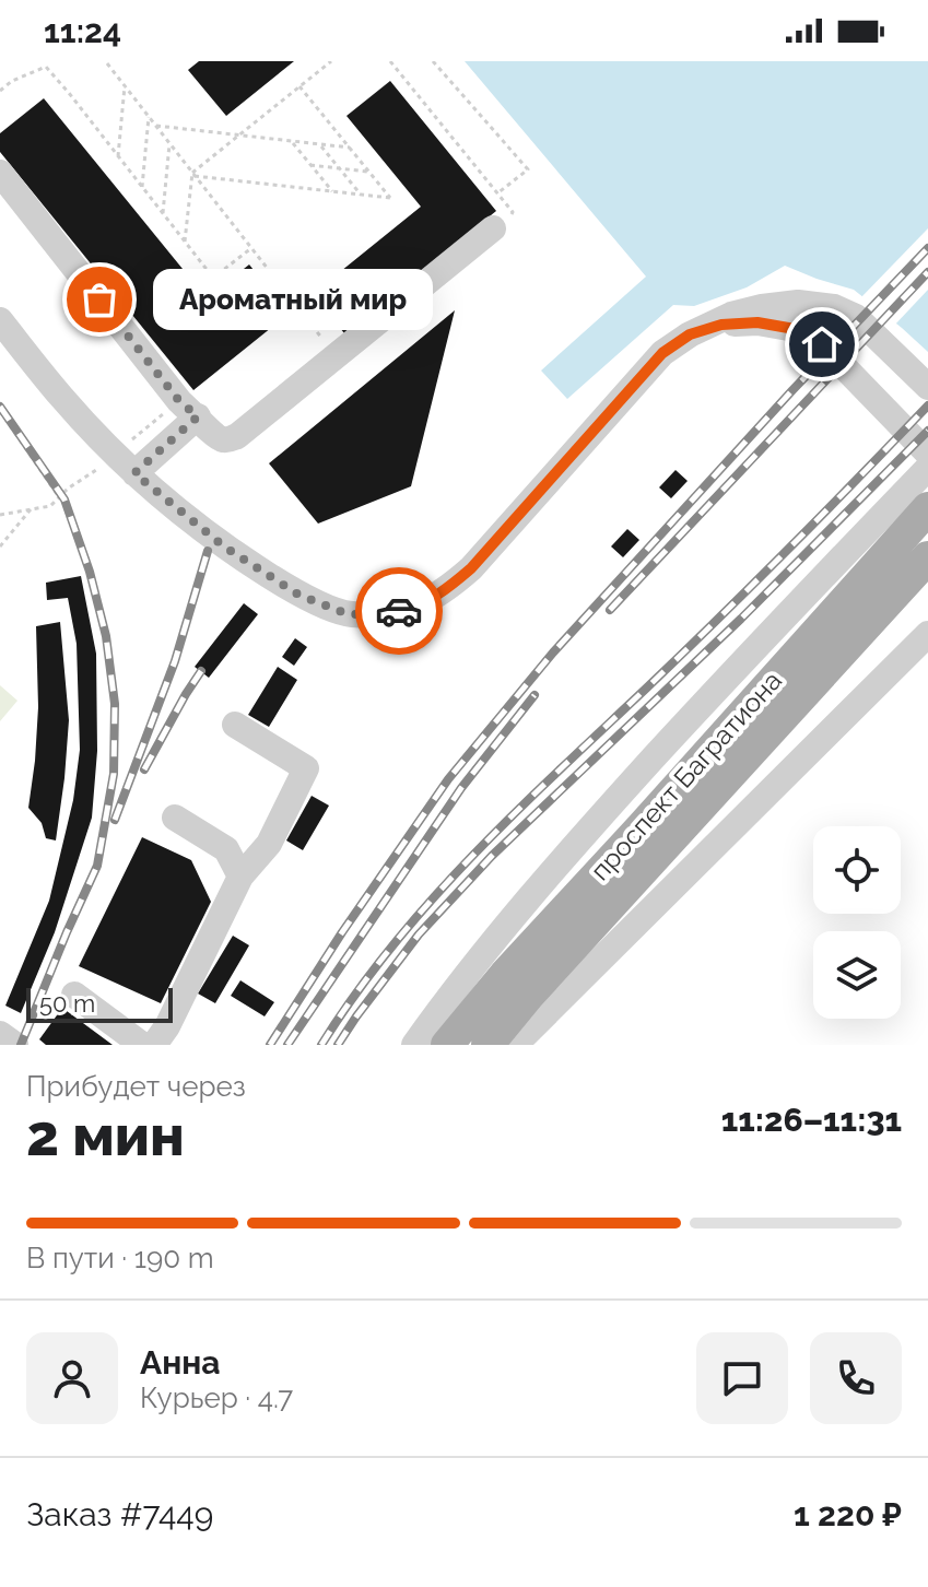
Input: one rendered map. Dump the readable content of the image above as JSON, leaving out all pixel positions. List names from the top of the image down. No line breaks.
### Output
{"streets":{"main road":["проспект Багратиона"]},"places":["Ароматный мир"],"scale_bar":"50 m","page":{"status":"11:24","bubble":"Ароматный мир","scale":"50 m","heading":["2 мин","Прибудет через","11:26–11:31"],"panel":["Анна","Курьер · 4.7","Заказ #7449","1 220 ₽"],"bar":"В пути · 190 m"}}
